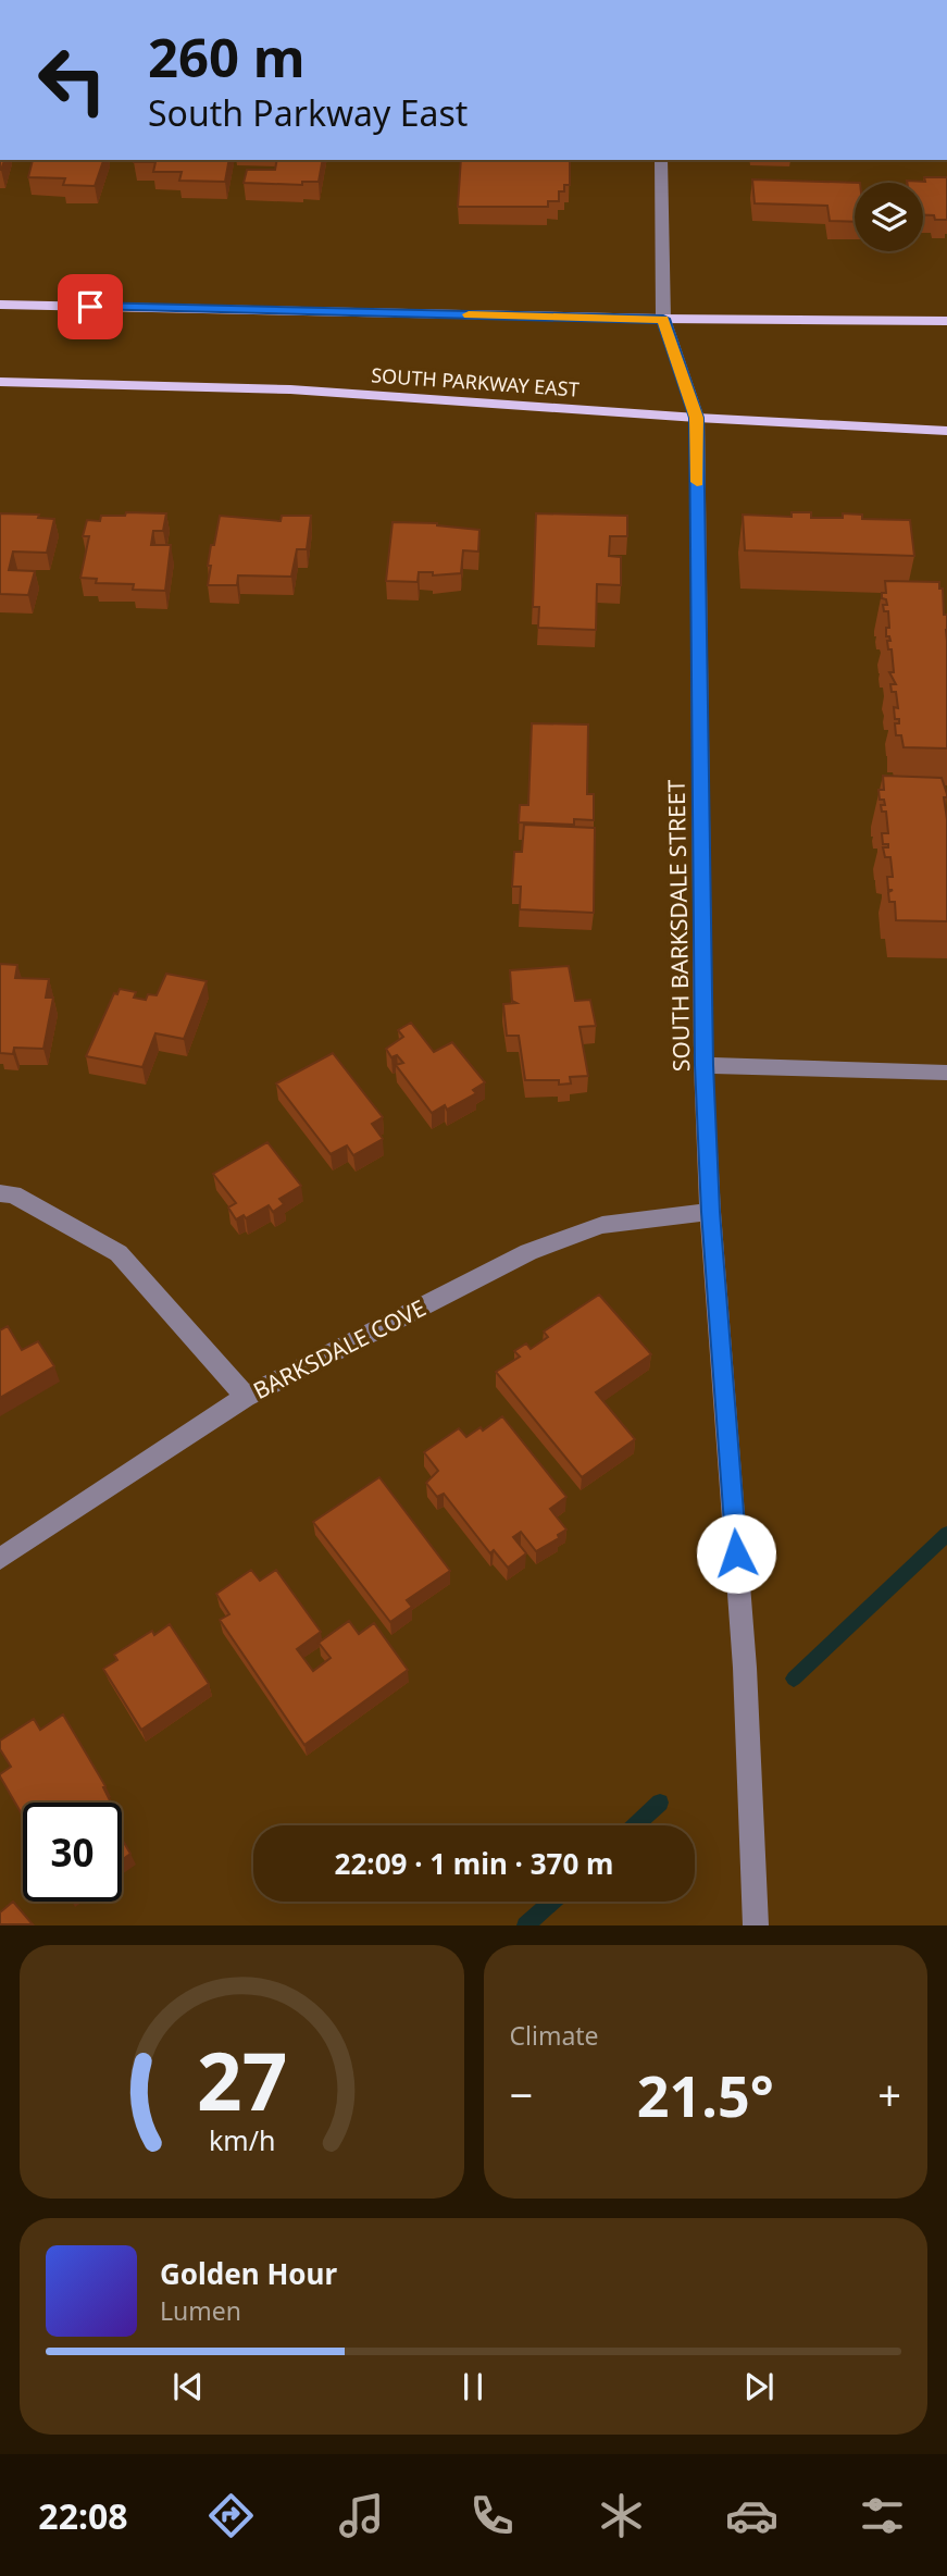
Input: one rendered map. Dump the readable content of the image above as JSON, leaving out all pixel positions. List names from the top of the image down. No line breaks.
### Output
{"streets":{"main road":["SOUTH PARKWAY EAST"],"street":["SOUTH BARKSDALE STREET","BARKSDALE COVE"]},"crossings":[["SOUTH PARKWAY EAST","SOUTH BARKSDALE STREET"],["SOUTH BARKSDALE STREET","BARKSDALE COVE"]],"page":{"turn":["260 m","South Parkway East"],"limit":"30","trip":"22:09 · 1 min · 370 m","tile":"Climate","heat":["−","21.5°","+"],"song":["Golden Hour","Lumen"],"tabs":"22:08","gauge":["27","km/h"]}}
